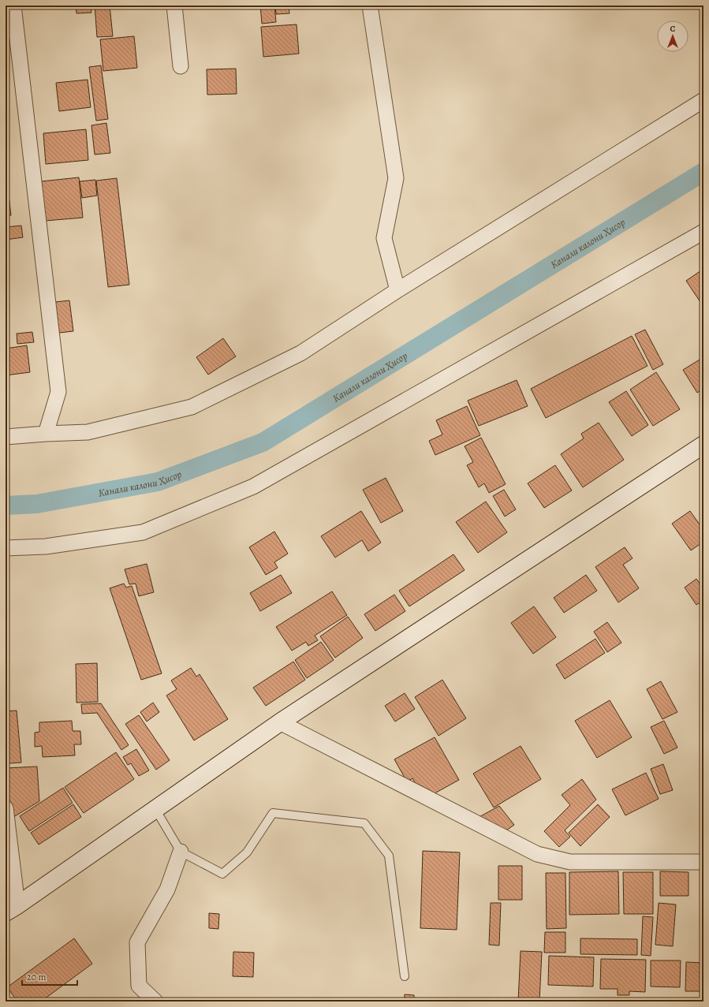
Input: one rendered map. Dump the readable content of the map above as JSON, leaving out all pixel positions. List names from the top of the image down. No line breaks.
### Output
{"water":["Канали калони Ҳисор"],"scale_bar":"20 m","north":"top"}
